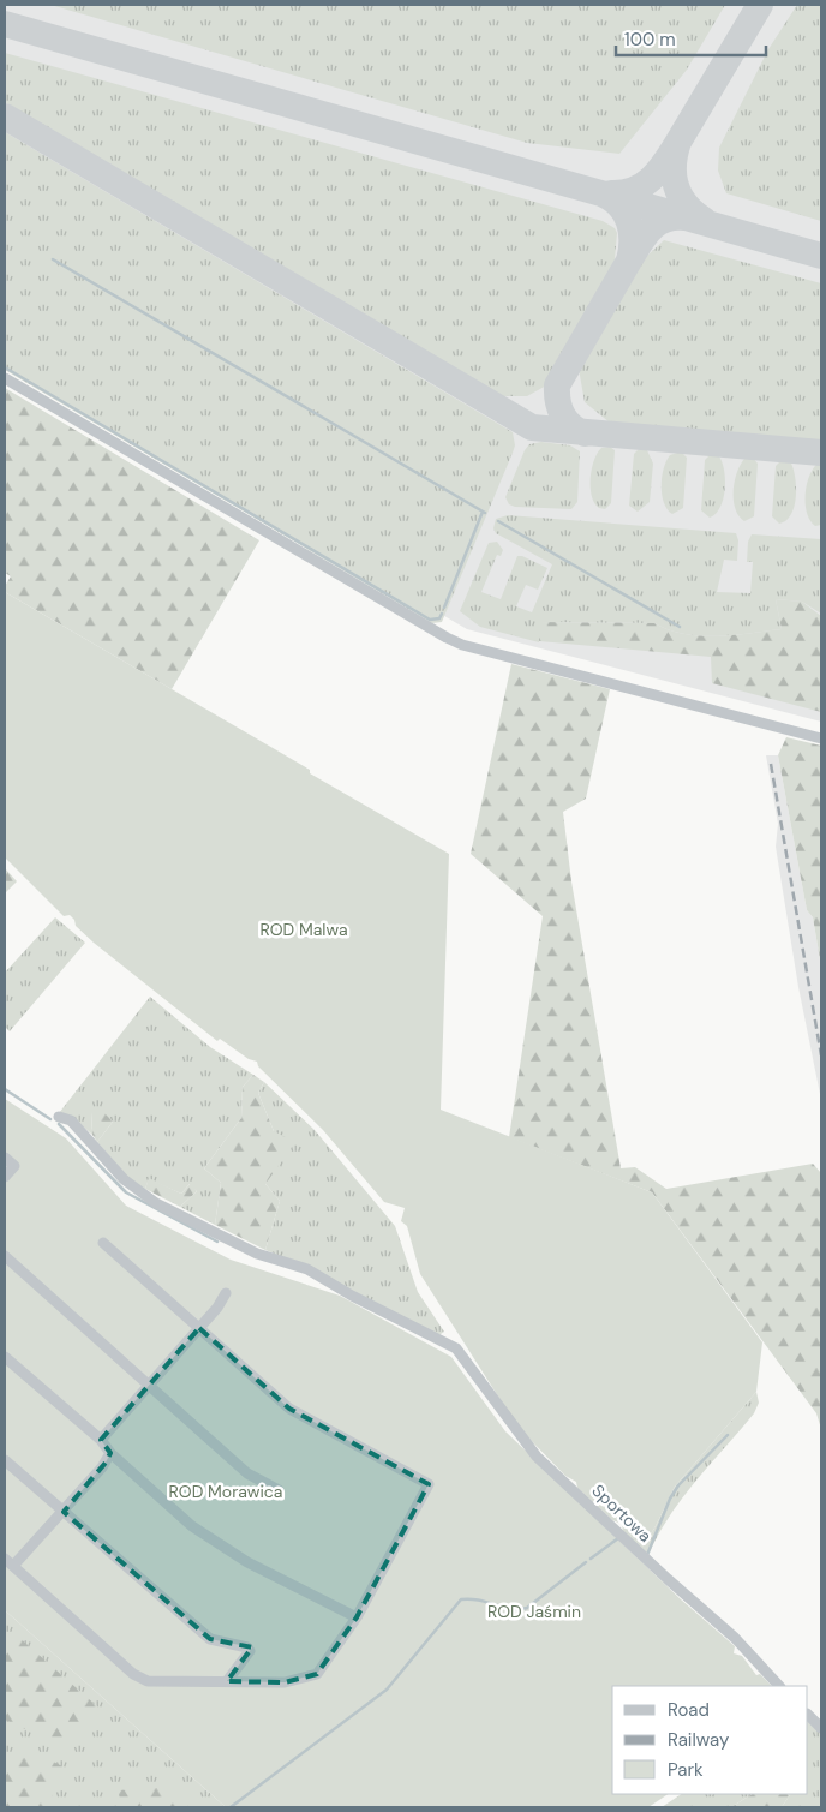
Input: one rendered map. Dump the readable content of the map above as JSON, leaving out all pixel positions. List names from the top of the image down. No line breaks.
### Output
{"streets":{"street":["Sportowa"]},"parks":["ROD Malwa","ROD Morawica","ROD Jaśmin"],"legend":["Road","Railway","Park"],"scale_bar":"100 m"}
